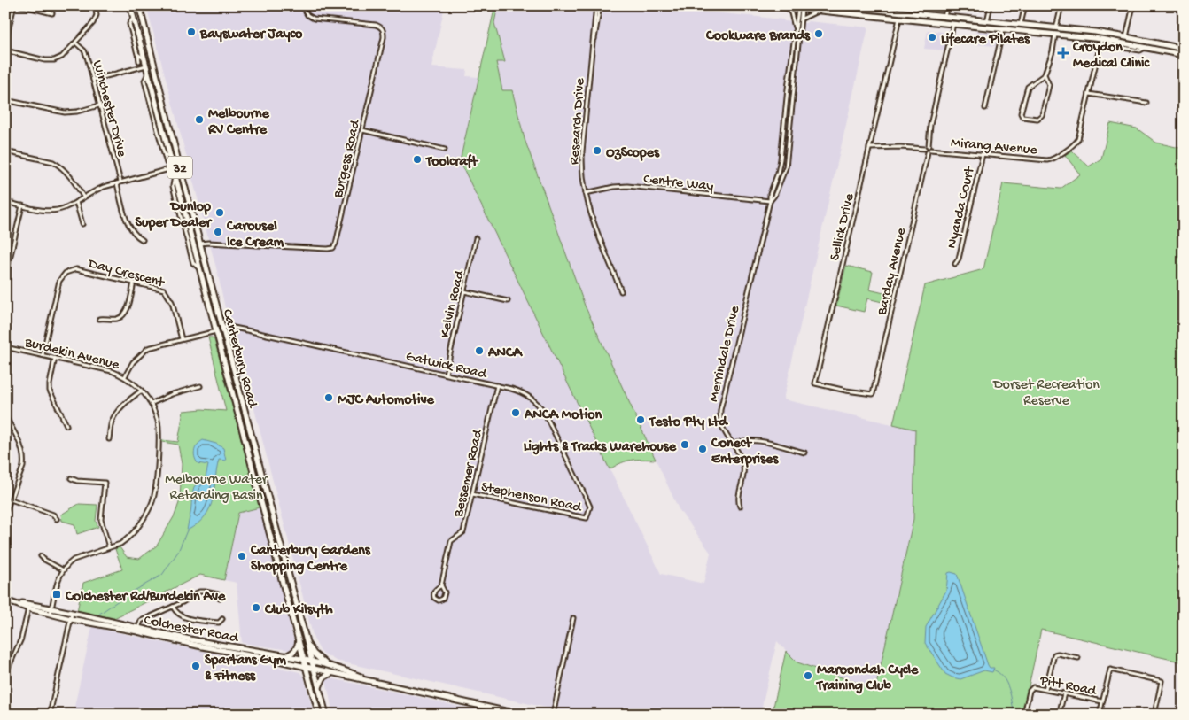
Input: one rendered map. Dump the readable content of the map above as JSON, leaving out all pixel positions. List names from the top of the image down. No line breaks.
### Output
{"streets":{"main road":["32","Canterbury Road","Colchester Road"],"street":["Winchester Drive","Research Drive","Mirang Avenue","Burgess Road","Centre Way","Nyanda Court","Sellick Drive","Day Crescent","Barclay Avenue","Kelvin Road","Burdekin Avenue","Merrindale Drive","Gatwick Road","Bessemer Road","Stephenson Road","Pitt Road"]},"crossings":[["Research Drive","Centre Way"],["Mirang Avenue","Nyanda Court"],["Mirang Avenue","Sellick Drive"],["Mirang Avenue","Barclay Avenue"],["Burgess Road","Canterbury Road"],["Centre Way","Merrindale Drive"],["Sellick Drive","Barclay Avenue"],["Day Crescent","Burdekin Avenue"],["Kelvin Road","Gatwick Road"],["Canterbury Road","Gatwick Road"],["Canterbury Road","Colchester Road"],["Gatwick Road","Bessemer Road"],["Gatwick Road","Stephenson Road"],["Bessemer Road","Stephenson Road"]],"parks":["Dorset Recreation Reserve","Melbourne Water Retarding Basin"],"places":{"other":["Bayswater Jayco","Cookware Brands","Lifecare Pilates","Melbourne RV Centre","OzScopes","Toolcraft","Dunlop Super Dealer","Carousel Ice Cream","ANCA","MJC Automotive","ANCA Motion","Testo Pty Ltd","Lights & Tracks Warehouse","Conect Enterprises","Canterbury Gardens Shopping Centre","Club Kilsyth","Spartans Gym & Fitness","Maroondah Cycle Training Club"],"health":["Croydon Medical Clinic"],"transit":["Colchester Rd/Burdekin Ave"]}}
